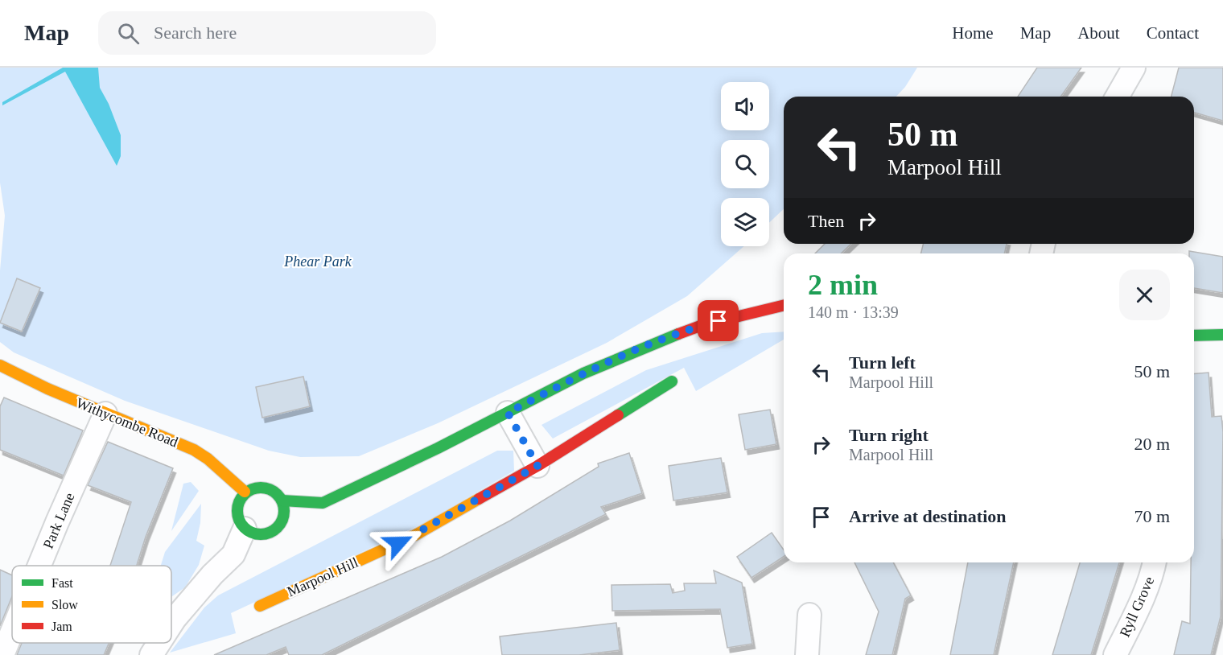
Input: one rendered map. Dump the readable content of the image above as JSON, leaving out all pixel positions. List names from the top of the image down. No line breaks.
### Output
{"streets":{"street":["Withycombe Road","Park Lane","Marpool Hill","Ryll Grove"]},"crossings":[["Withycombe Road","Park Lane"]],"parks":["Phear Park"],"legend":["Fast","Slow","Jam"],"page":{"header":"Map","search":"Search here","nav":["Home","Map","About","Contact"],"turn":["50 m","Marpool Hill"],"then":"Then","heading":["2 min","140 m · 13:39"],"list":[{"name":"Turn left","note":"Marpool Hill","value":"50 m"},{"name":"Turn right","note":"Marpool Hill","value":"20 m"},{"name":"Arrive at destination","value":"70 m"}]}}
